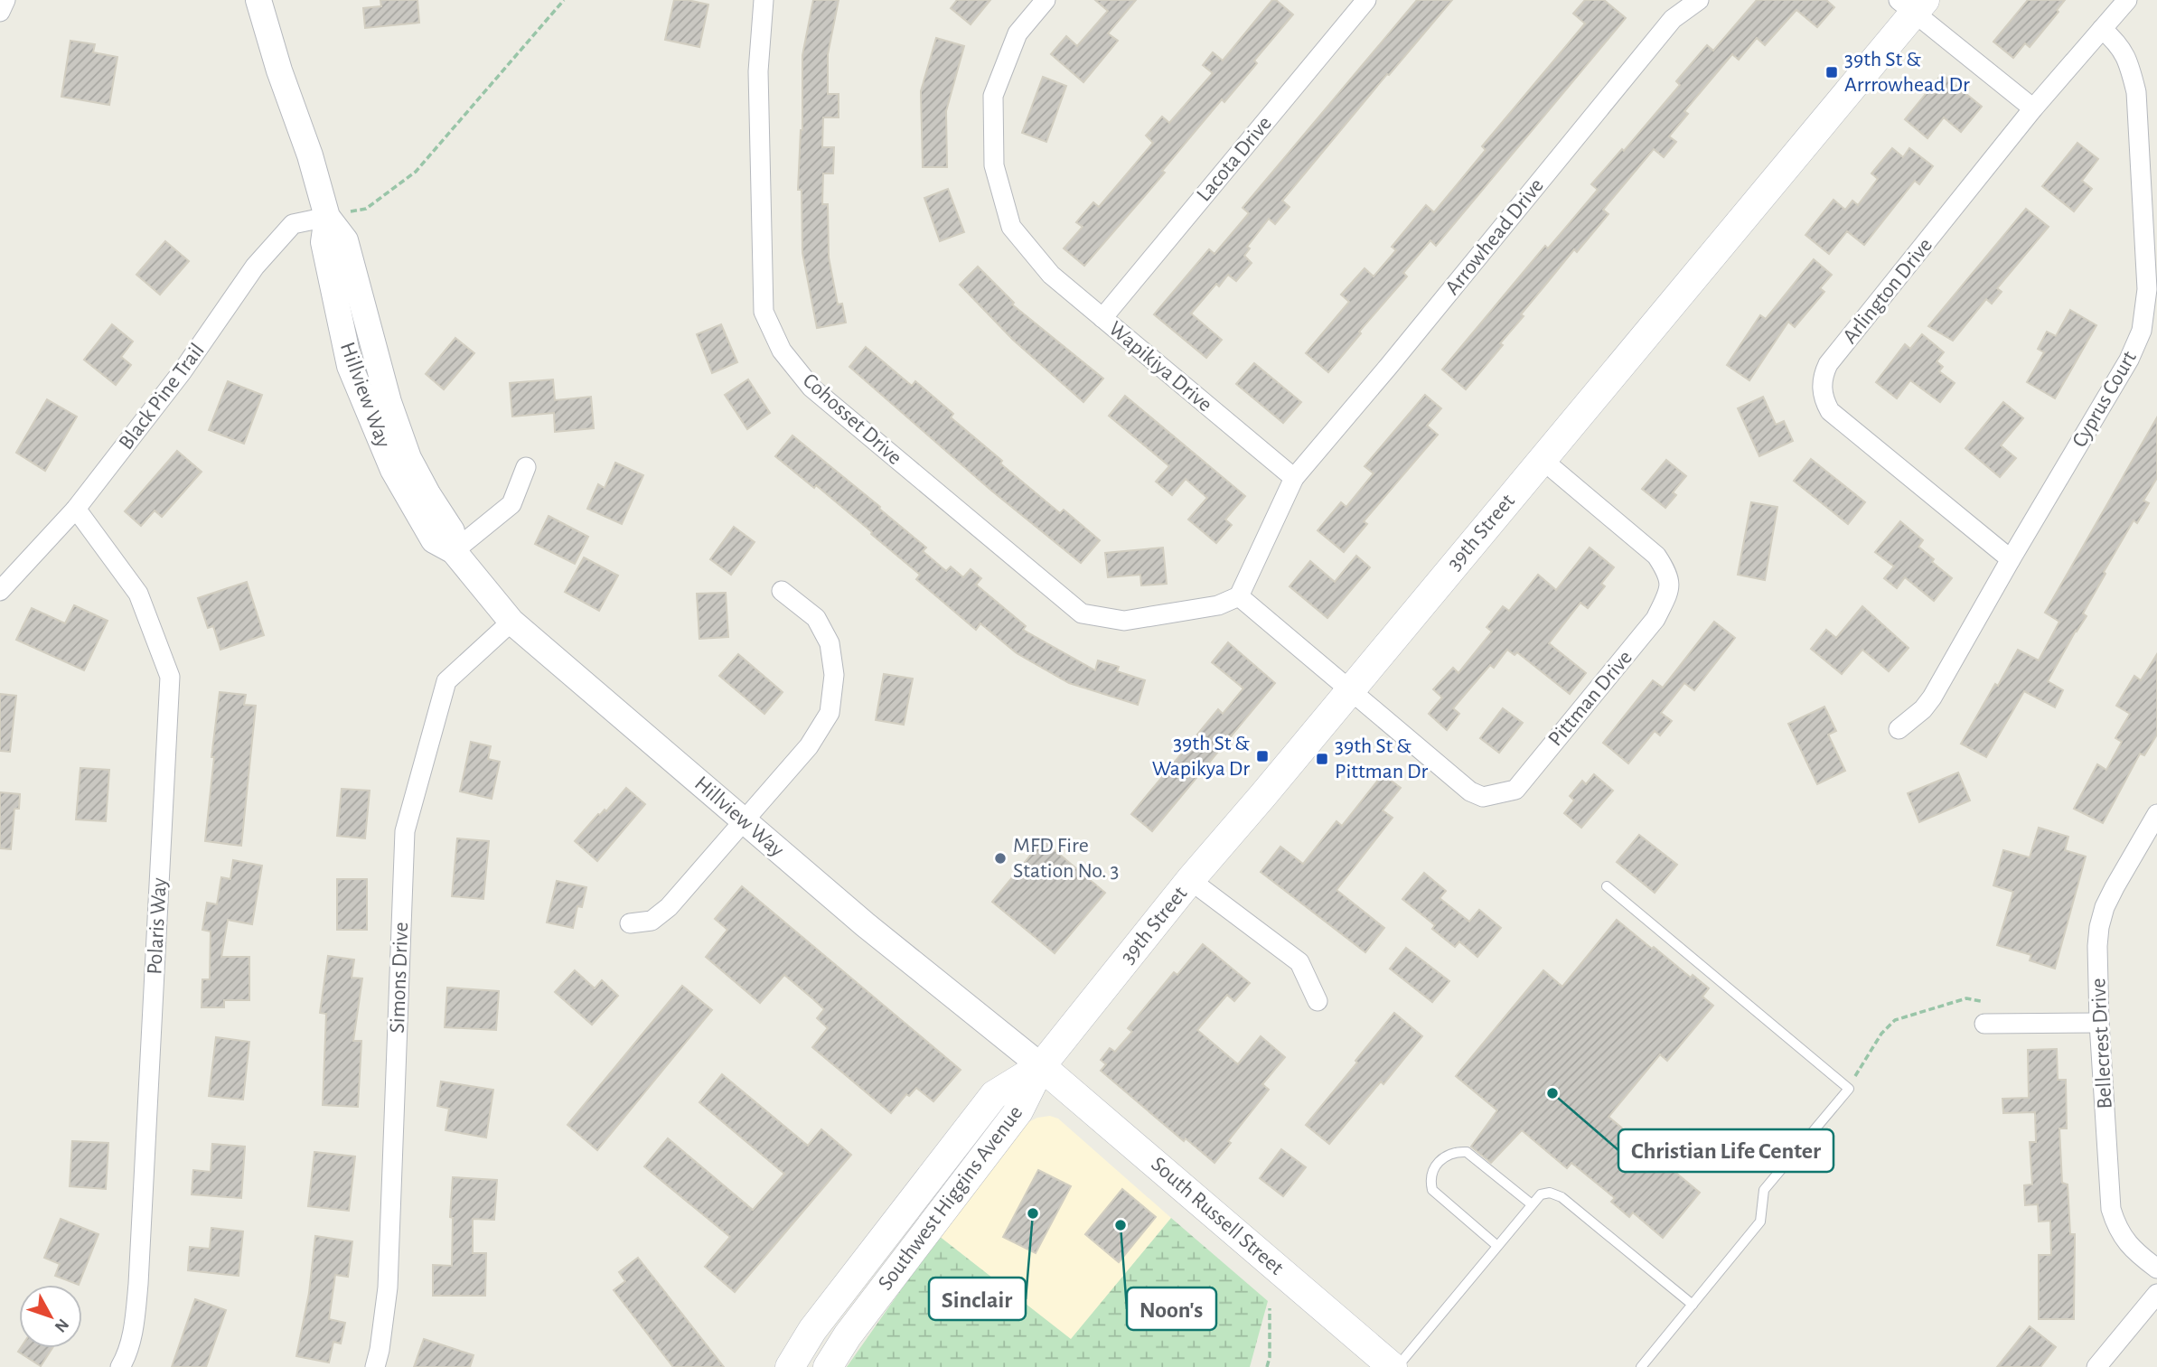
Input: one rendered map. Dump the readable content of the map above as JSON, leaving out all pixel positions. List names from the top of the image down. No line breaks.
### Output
{"streets":{"main road":["39th Street","Southwest Higgins Avenue","South Russell Street"],"street":["Lacota Drive","Arrowhead Drive","Arlington Drive","Wapikiya Drive","Hillview Way","Black Pine Trail","Cyprus Court","Cohosset Drive","Pittman Drive","Polaris Way","Simons Drive","Bellecrest Drive"]},"crossings":[["Lacota Drive","Wapikiya Drive"],["Arrowhead Drive","Wapikiya Drive"],["Arlington Drive","Cyprus Court"],["Hillview Way","Black Pine Trail"],["Hillview Way","39th Street"],["Hillview Way","Simons Drive"],["Hillview Way","Southwest Higgins Avenue"],["Hillview Way","South Russell Street"],["Black Pine Trail","Polaris Way"],["39th Street","Pittman Drive"],["39th Street","Southwest Higgins Avenue"],["39th Street","South Russell Street"],["Southwest Higgins Avenue","South Russell Street"]],"places":{"transit":["39th St & Arrrowhead Dr","39th St & Wapikya Dr","39th St & Pittman Dr"],"other":["MFD Fire Station No. 3","Christian Life Center","Sinclair","Noon's"]},"north":"bottom right"}
